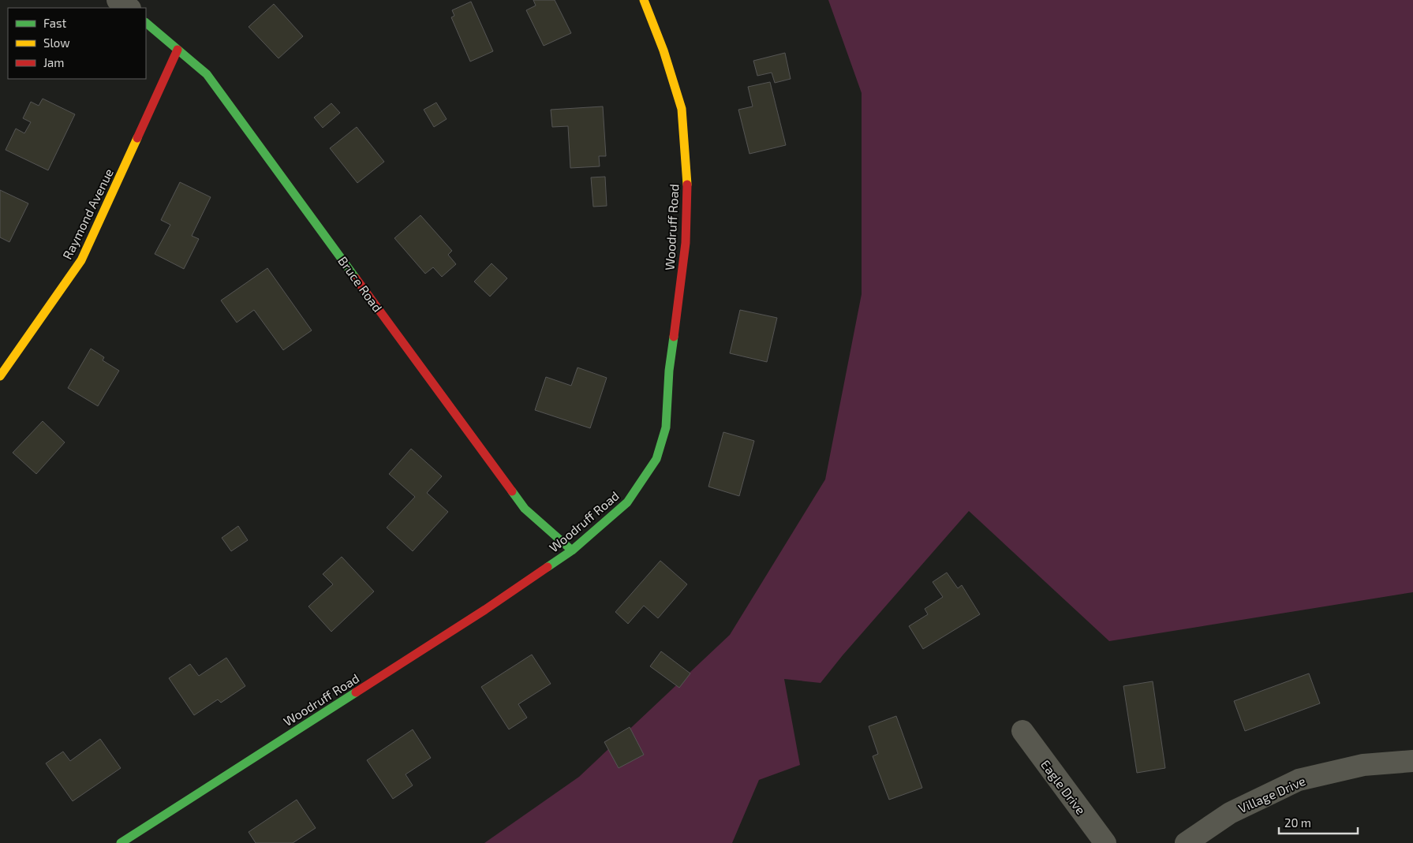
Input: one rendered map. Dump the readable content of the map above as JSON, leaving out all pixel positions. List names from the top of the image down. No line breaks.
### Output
{"streets":{"street":["Raymond Avenue","Woodruff Road","Bruce Road","Eagle Drive","Village Drive"]},"crossings":[["Raymond Avenue","Bruce Road"],["Woodruff Road","Bruce Road"]],"legend":["Fast","Slow","Jam"],"scale_bar":"20 m"}
